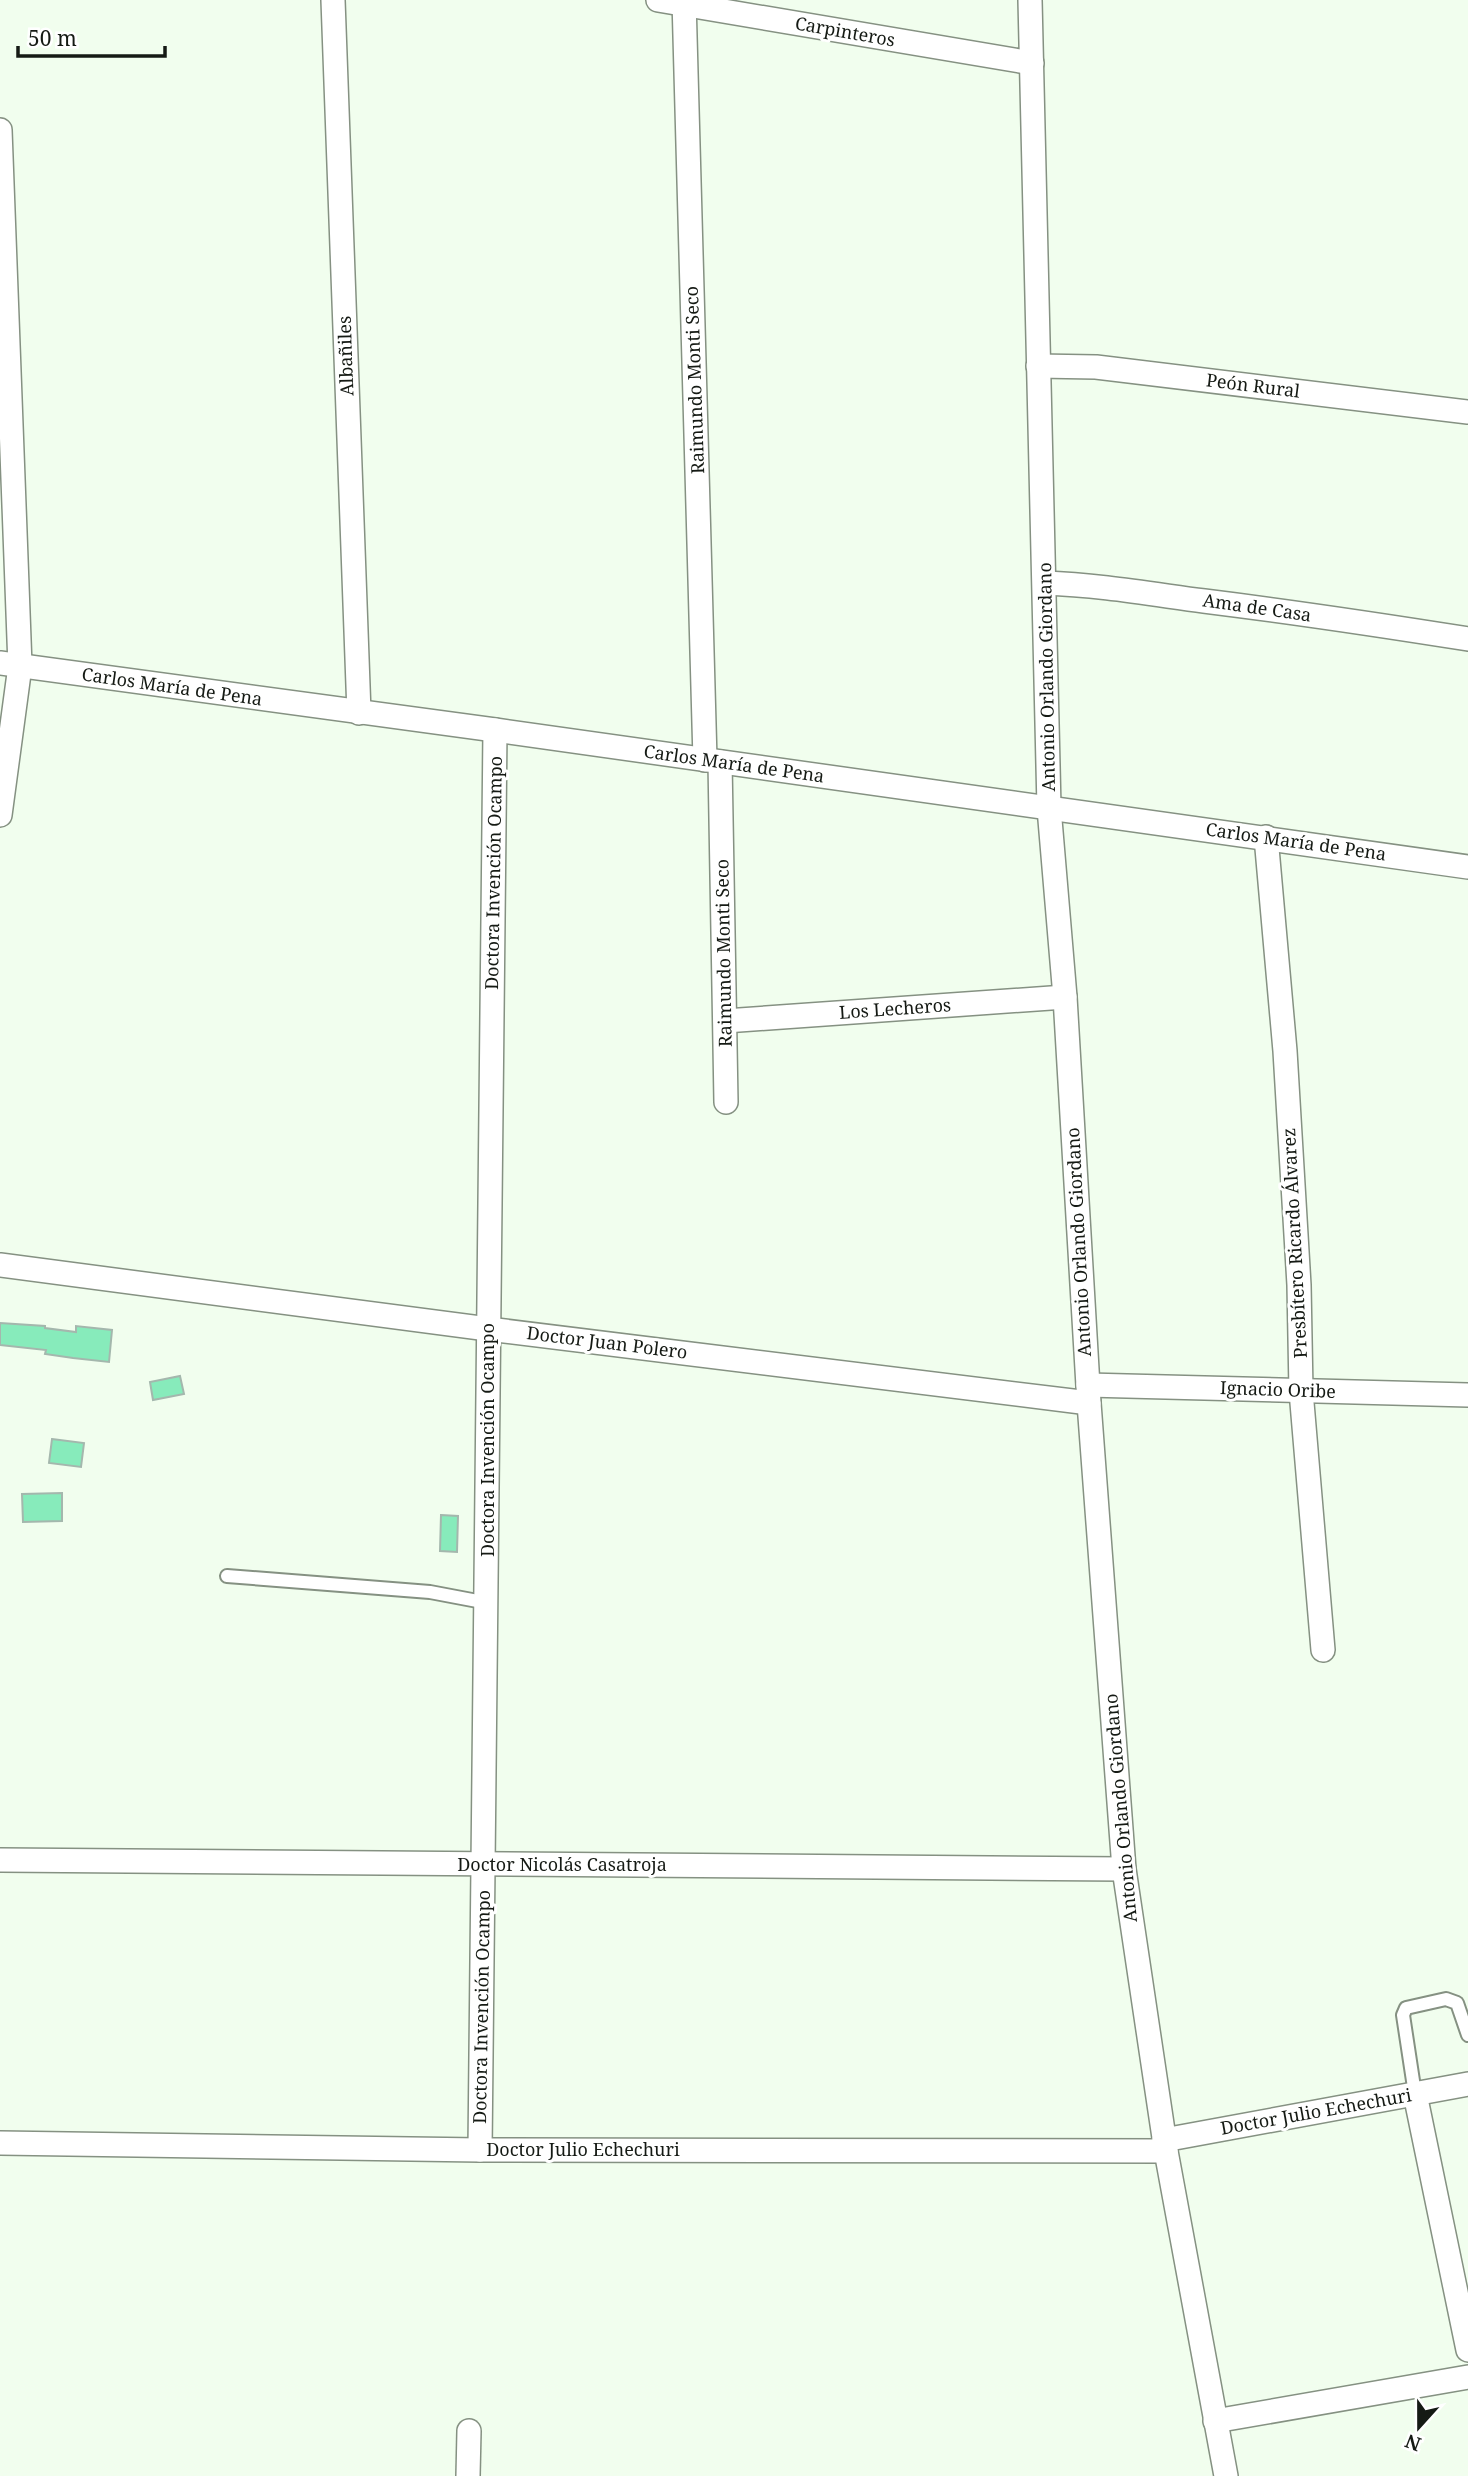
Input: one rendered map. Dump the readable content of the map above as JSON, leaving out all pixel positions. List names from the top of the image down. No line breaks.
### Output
{"streets":{"street":["Carpinteros","Albañiles","Raimundo Monti Seco","Peón Rural","Ama de Casa","Antonio Orlando Giordano","Carlos María de Pena","Doctora Invención Ocampo","Los Lecheros","Presbítero Ricardo Álvarez","Doctor Juan Polero","Ignacio Oribe","Doctor Nicolás Casatroja","Doctor Julio Echechuri"]},"crossings":[["Carpinteros","Raimundo Monti Seco"],["Carpinteros","Antonio Orlando Giordano"],["Albañiles","Carlos María de Pena"],["Raimundo Monti Seco","Carlos María de Pena"],["Raimundo Monti Seco","Los Lecheros"],["Peón Rural","Antonio Orlando Giordano"],["Ama de Casa","Antonio Orlando Giordano"],["Antonio Orlando Giordano","Carlos María de Pena"],["Antonio Orlando Giordano","Los Lecheros"],["Antonio Orlando Giordano","Doctor Juan Polero"],["Antonio Orlando Giordano","Ignacio Oribe"],["Antonio Orlando Giordano","Doctor Nicolás Casatroja"],["Antonio Orlando Giordano","Doctor Julio Echechuri"],["Carlos María de Pena","Doctora Invención Ocampo"],["Carlos María de Pena","Presbítero Ricardo Álvarez"],["Doctora Invención Ocampo","Doctor Juan Polero"],["Doctora Invención Ocampo","Doctor Nicolás Casatroja"],["Doctora Invención Ocampo","Doctor Julio Echechuri"],["Presbítero Ricardo Álvarez","Ignacio Oribe"],["Doctor Juan Polero","Ignacio Oribe"]],"scale_bar":"50 m","north":"bottom"}
